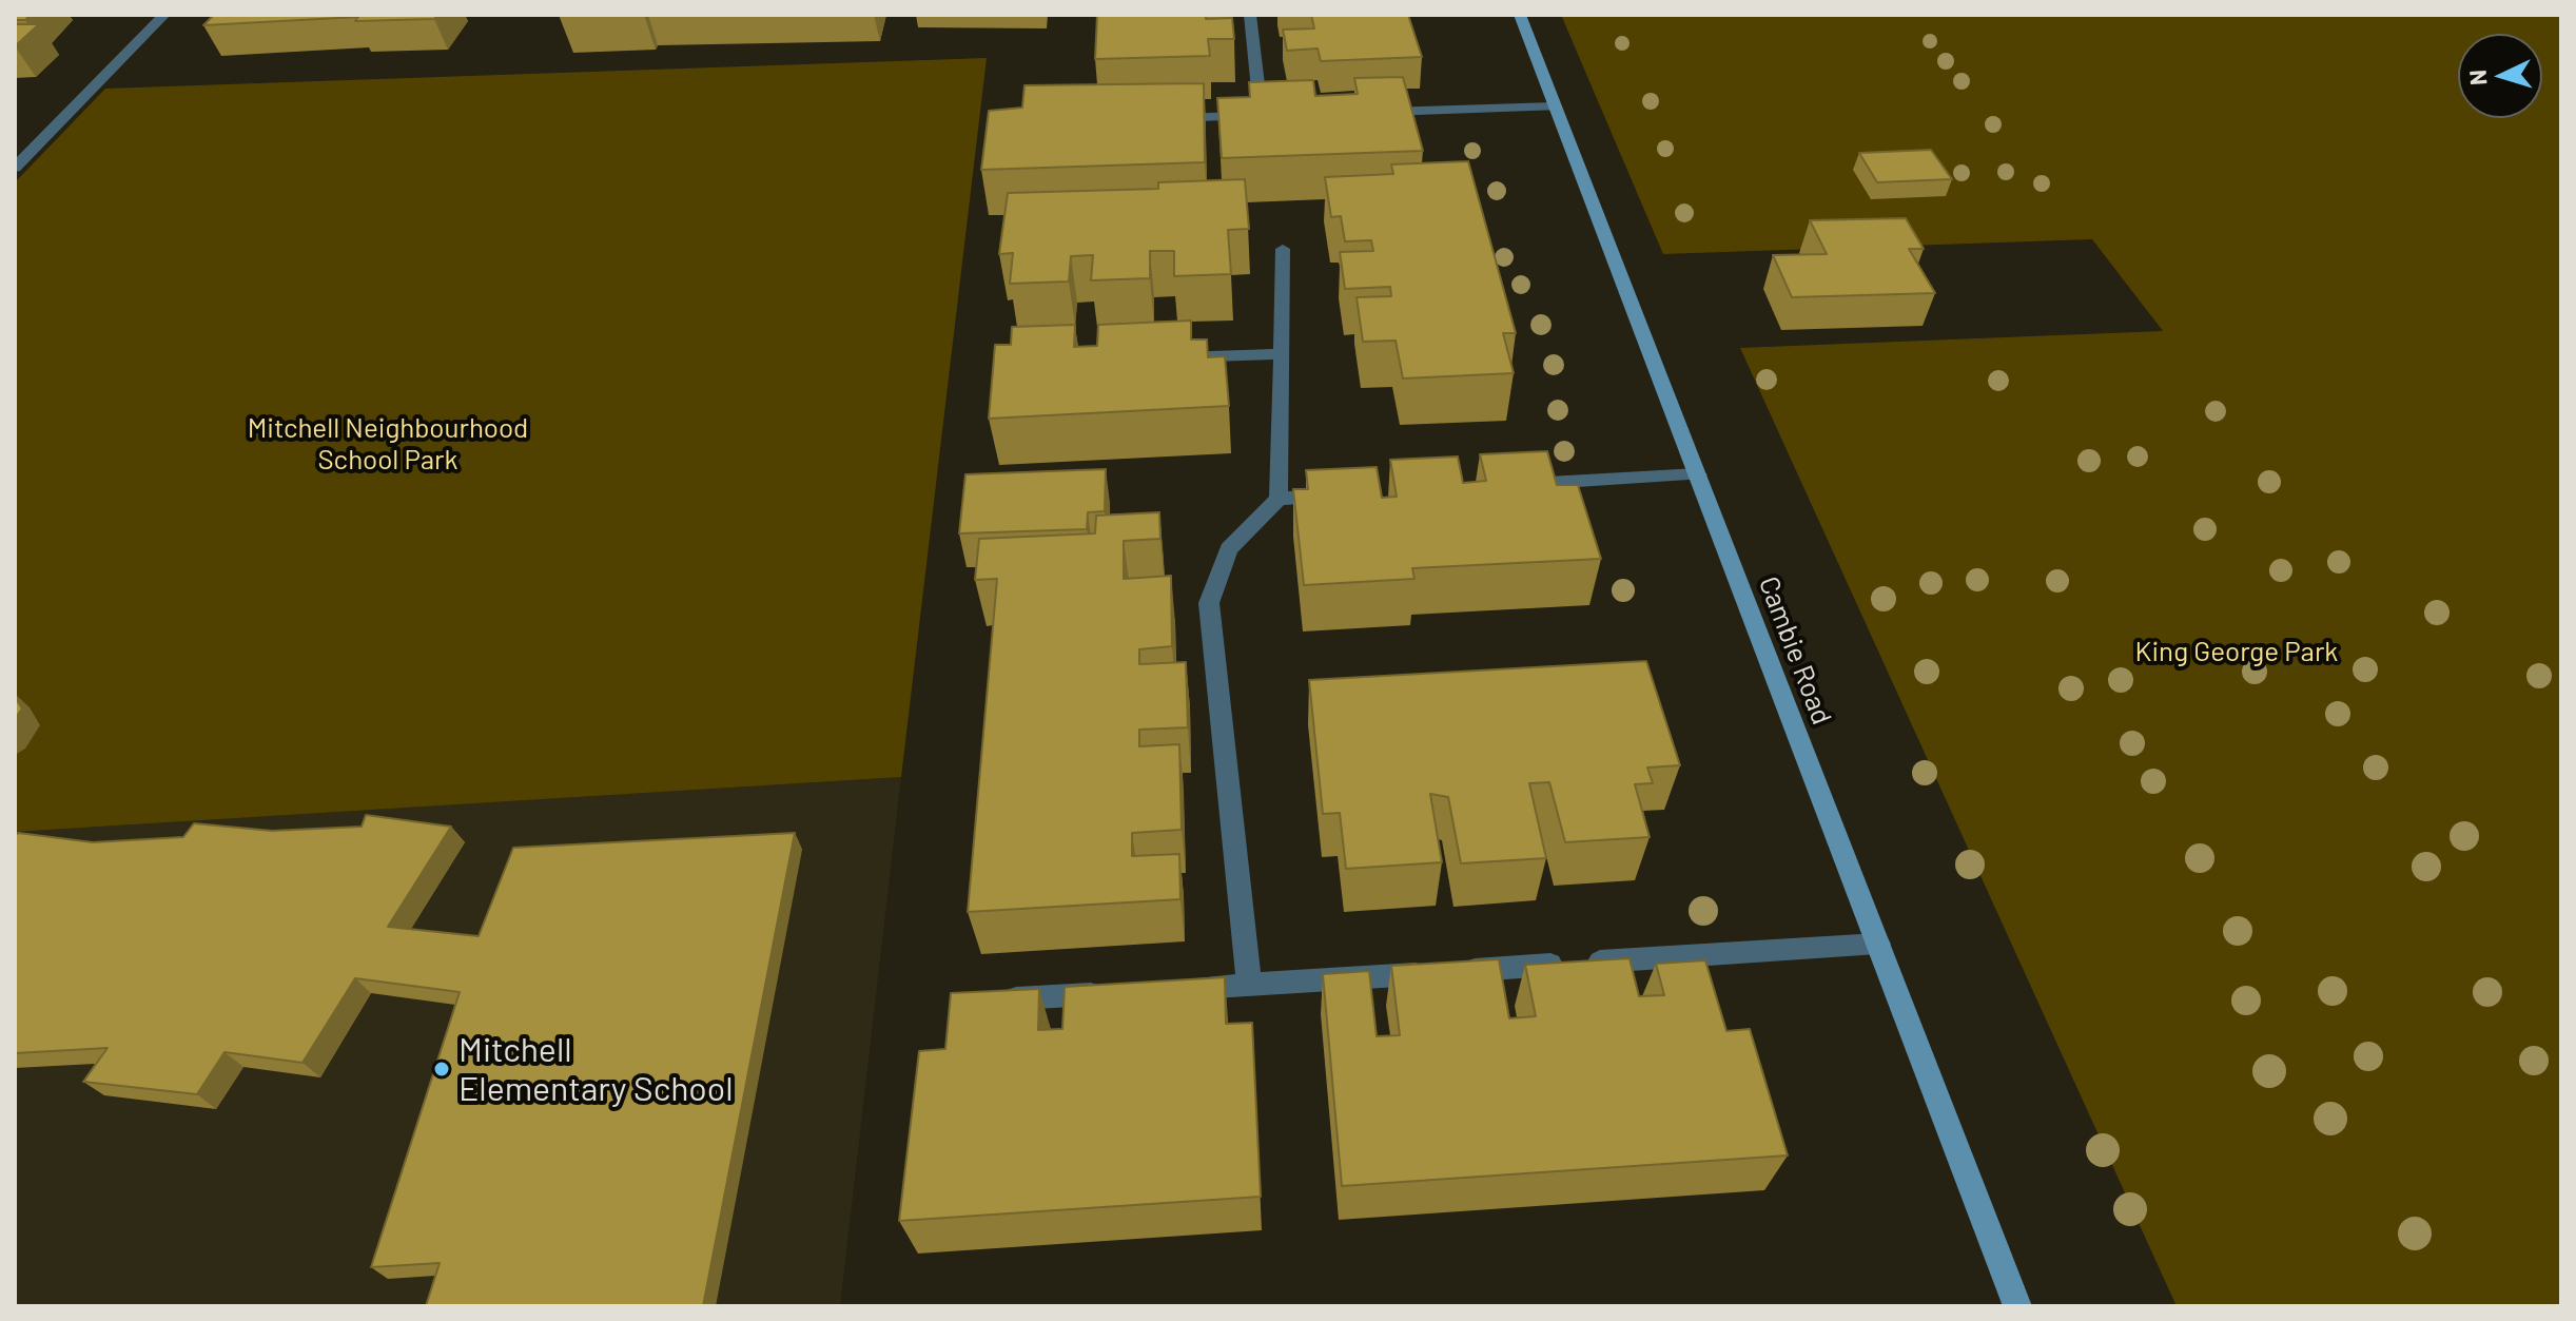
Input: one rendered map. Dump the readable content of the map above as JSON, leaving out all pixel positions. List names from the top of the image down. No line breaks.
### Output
{"streets":{"main road":["Cambie Road"]},"parks":["Mitchell Neighbourhood School Park","King George Park"],"places":["Mitchell Elementary School"],"north":"left"}
